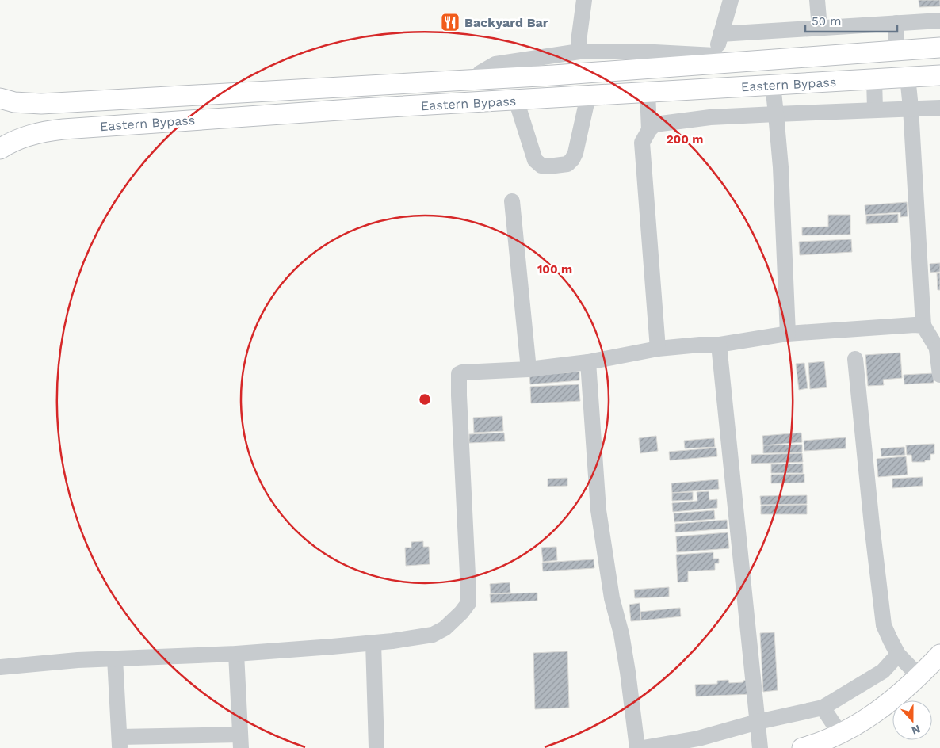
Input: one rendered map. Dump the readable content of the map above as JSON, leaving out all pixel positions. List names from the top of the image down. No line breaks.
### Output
{"streets":{"main road":["Eastern Bypass"]},"places":{"restaurant":["Backyard Bar"]},"scale_bar":"50 m","north":"bottom","rings":["200 m","100 m"]}
